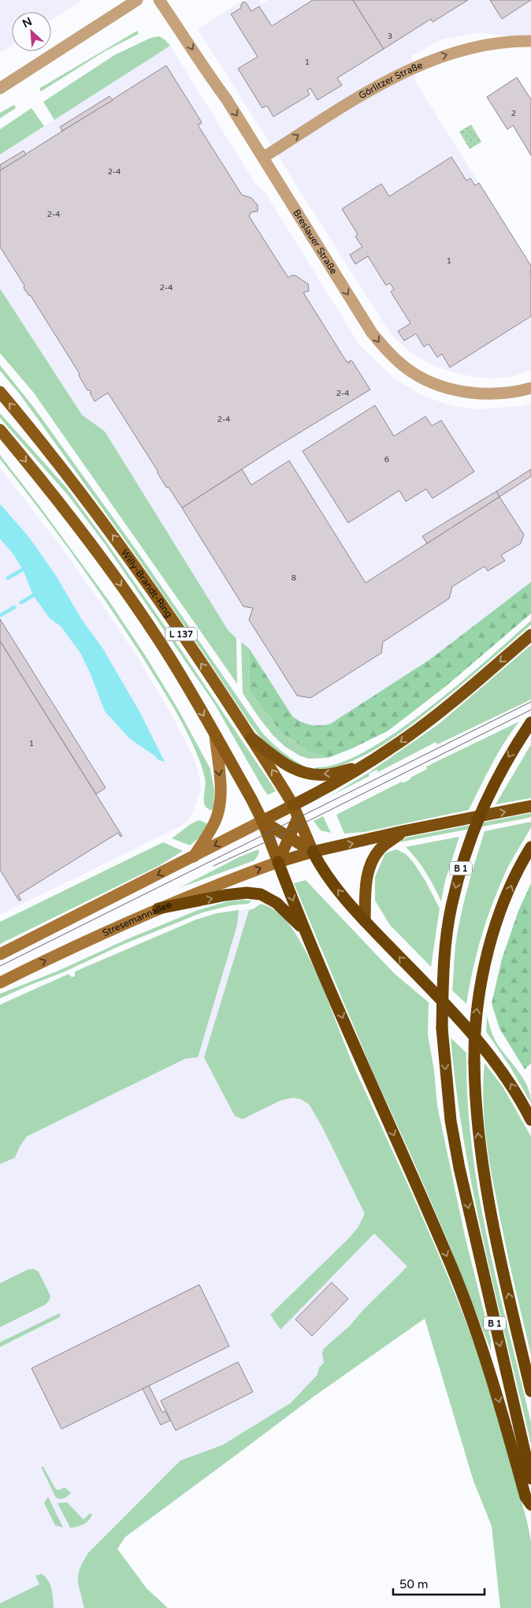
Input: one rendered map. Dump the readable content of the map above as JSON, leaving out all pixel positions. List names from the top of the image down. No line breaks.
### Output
{"streets":{"highway":["B 1"],"main road":["Willy-Brandt-Ring","L 137","Stresemannallee"],"street":["Görlitzer Straße","Breslauer Straße"]},"crossings":[["Görlitzer Straße","Breslauer Straße"],["Willy-Brandt-Ring","L 137"],["L 137","Stresemannallee"]],"one_way":["Görlitzer Straße","Breslauer Straße"],"house_numbers":["3","1","2","2-4","2-4","1","2-4","2-4","2-4","6","8","1"],"scale_bar":"50 m","north":"top left"}
